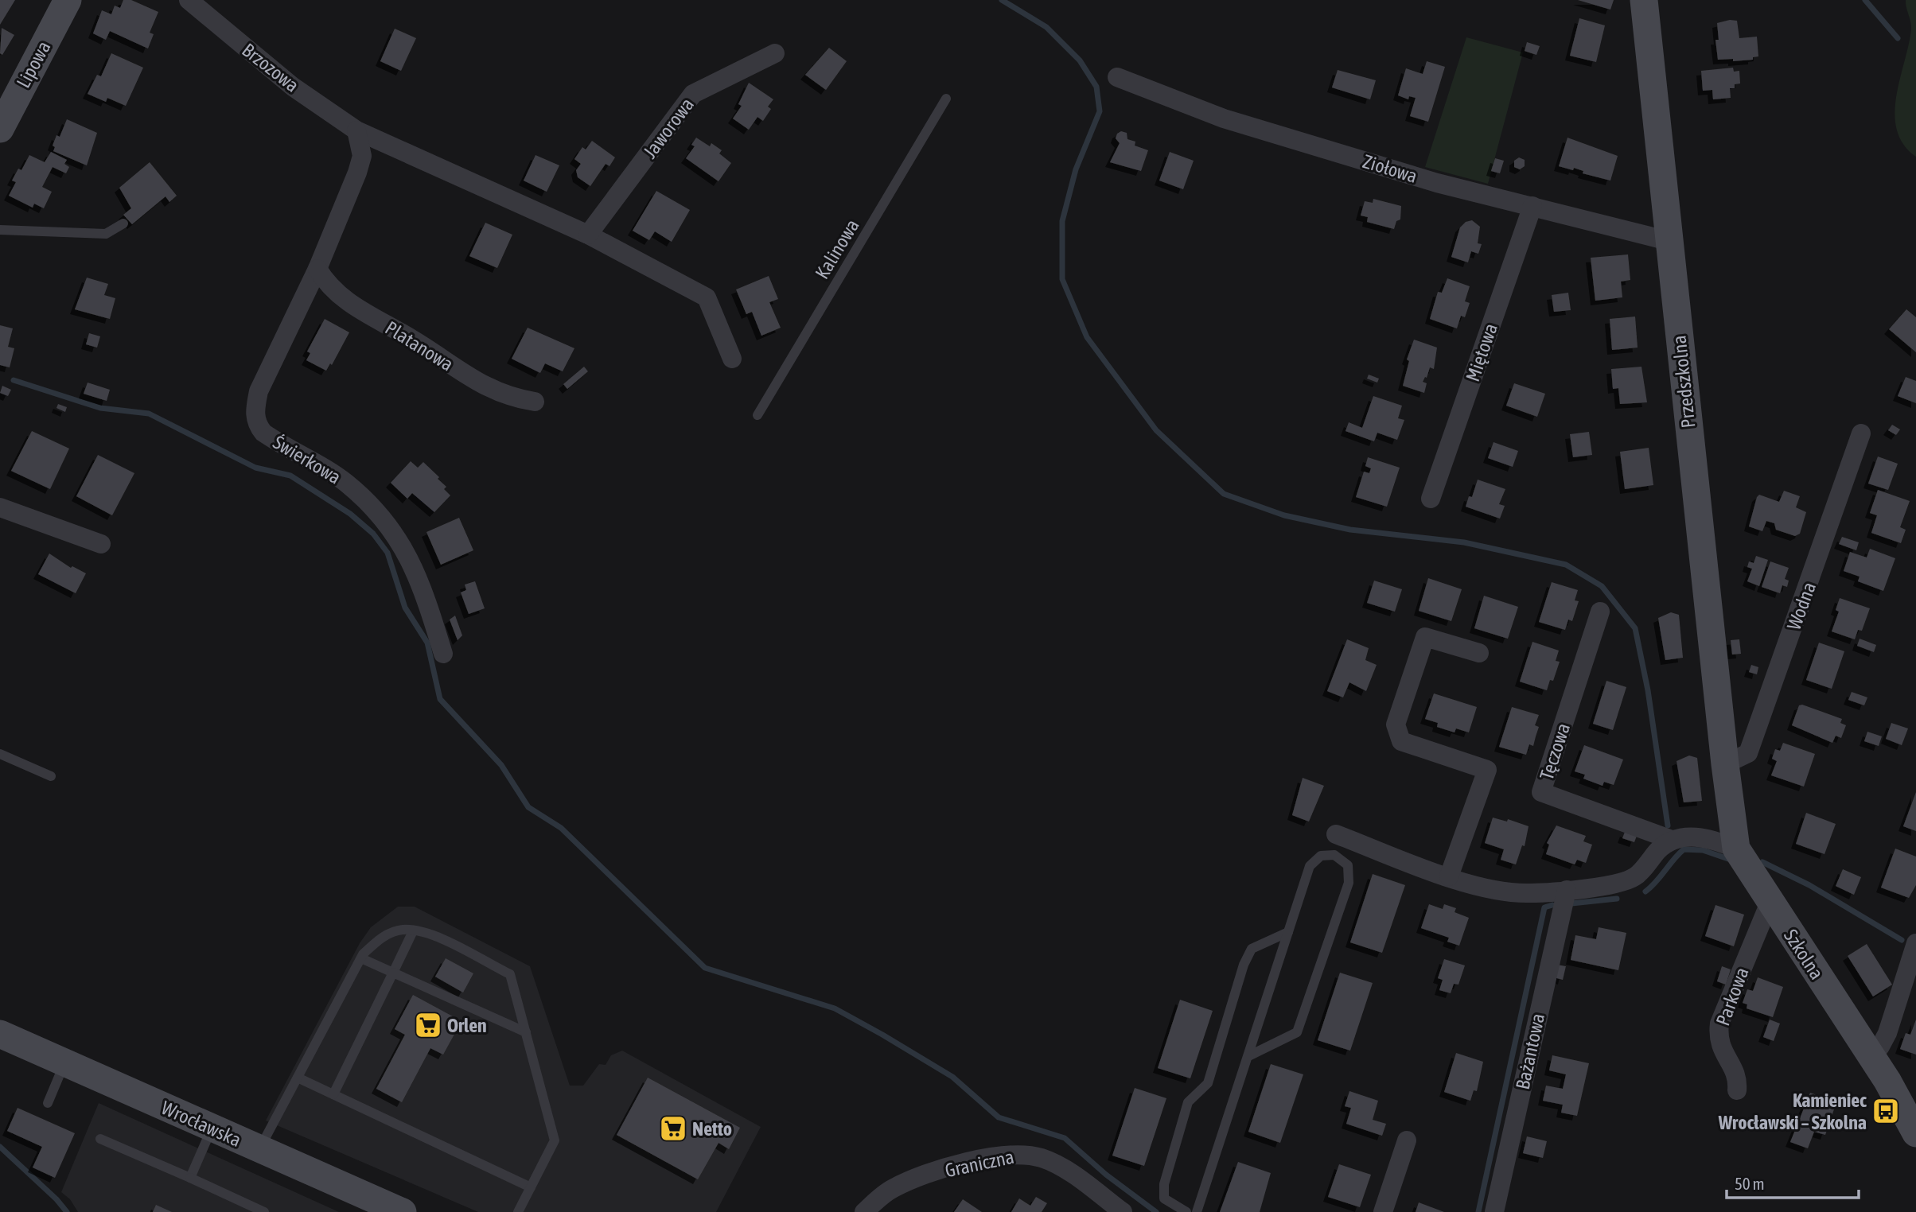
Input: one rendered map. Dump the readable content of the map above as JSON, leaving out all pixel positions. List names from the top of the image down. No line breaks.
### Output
{"streets":{"street":["Lipowa","Brzozowa","Jaworowa","Ziołowa","Platanowa","Miętowa","Przedszkolna","Świerkowa","Wodna","Tęczowa","Szkolna","Parkowa","Bażantowa","Wrocławska","Graniczna"],"lane":["Kalinowa"]},"crossings":[["Brzozowa","Świerkowa"],["Ziołowa","Miętowa"],["Ziołowa","Przedszkolna"],["Platanowa","Świerkowa"],["Przedszkolna","Wodna"],["Przedszkolna","Szkolna"],["Wodna","Szkolna"],["Szkolna","Parkowa"]],"places":{"supermarket":["Orlen","Netto"],"bus stop":["Kamieniec Wrocławski – Szkolna"]},"scale_bar":"50 m"}
